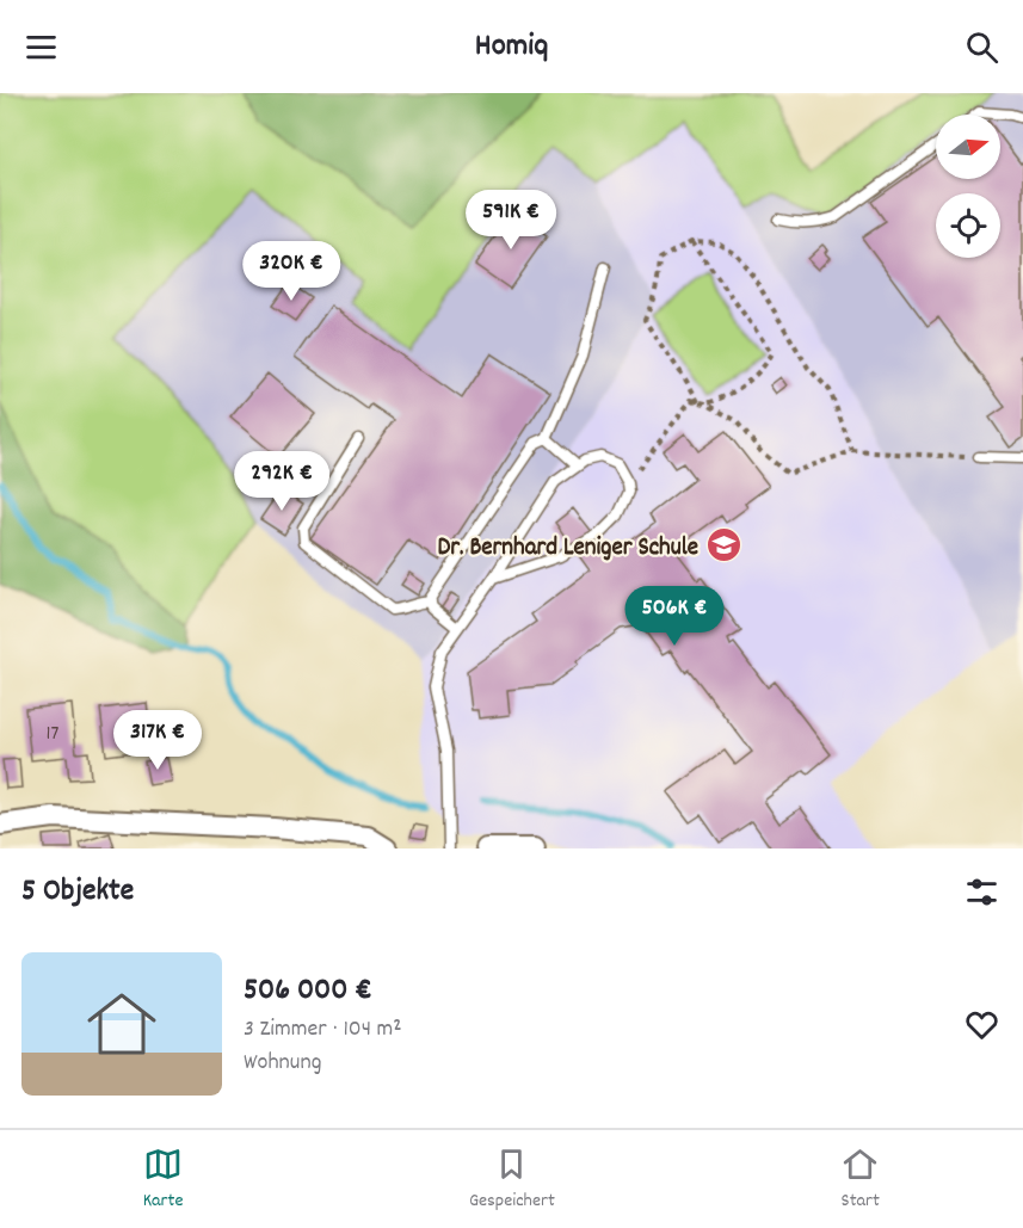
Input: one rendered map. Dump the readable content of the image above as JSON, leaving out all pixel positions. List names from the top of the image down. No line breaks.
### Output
{"places":{"school or university":["Dr. Bernhard Leniger Schule"]},"house_numbers":["17"],"north":"right","page":{"header":"Homiq","price":["591K €","320K €","292K €","506K €","317K €"],"heading":"5 Objekte","list":[{"name":"506 000 €","note":"3 Zimmer · 104 m² · Wohnung"}],"tabs":["Karte","Gespeichert","Start"]}}
